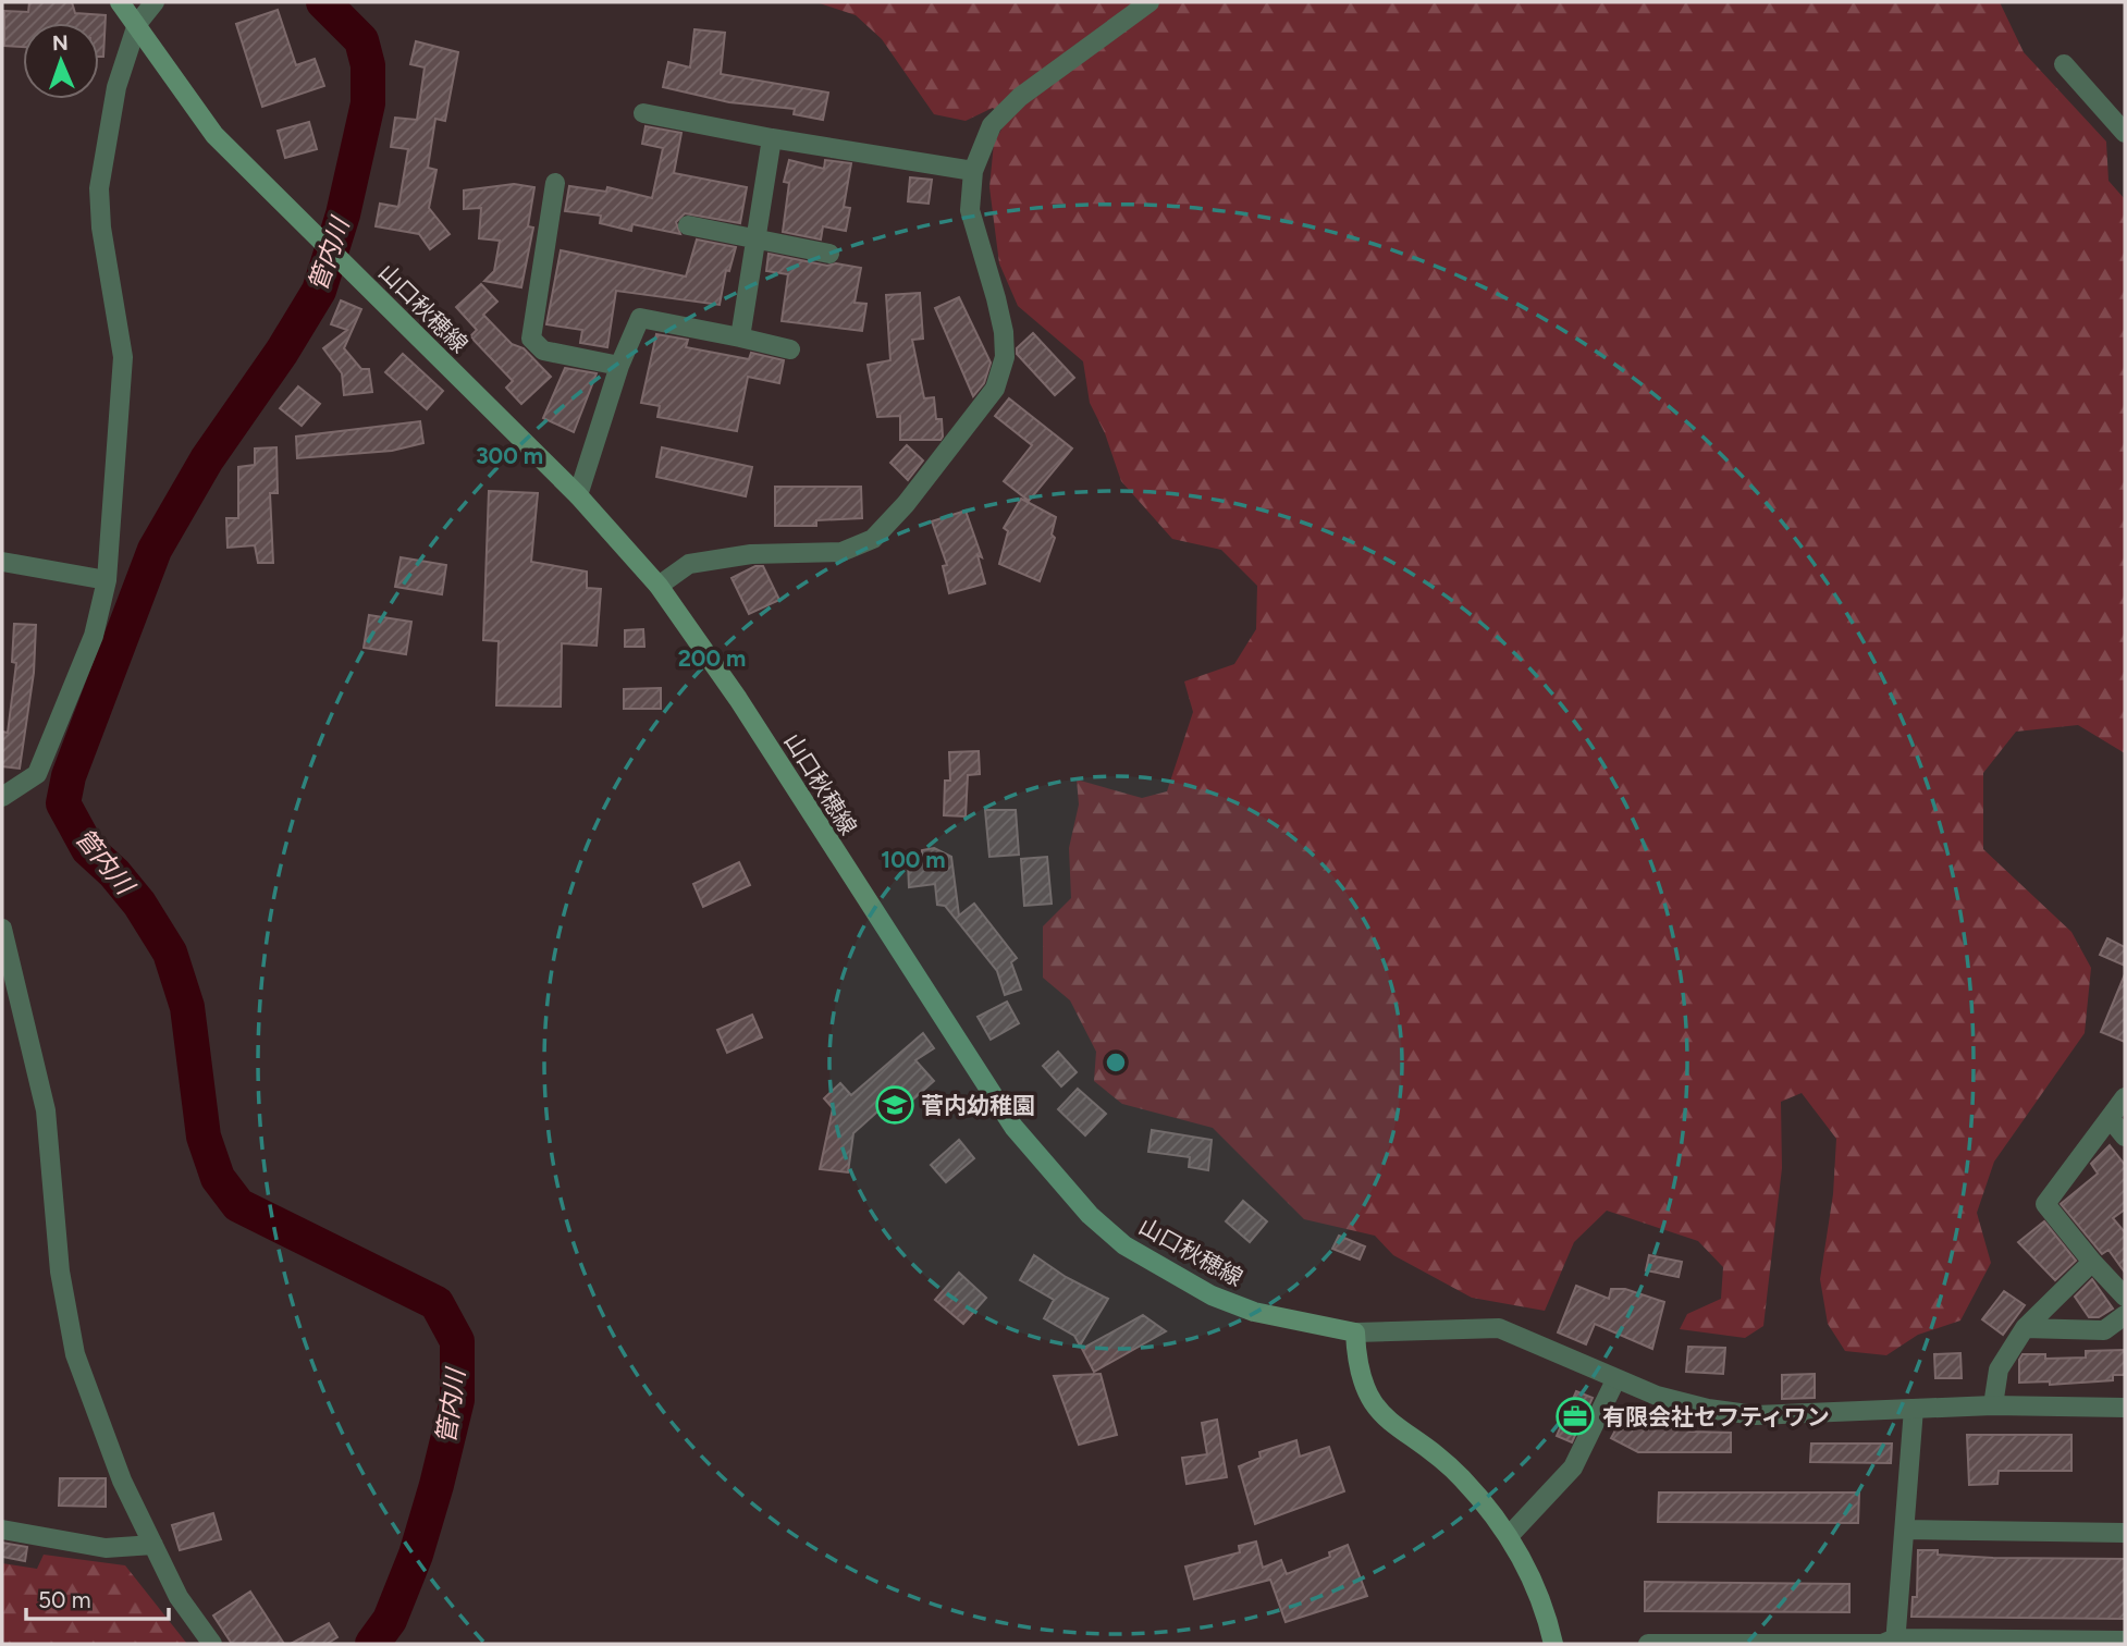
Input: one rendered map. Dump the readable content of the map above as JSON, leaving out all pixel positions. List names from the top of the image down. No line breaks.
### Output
{"streets":{"main road":["山口秋穂線"]},"water":["管内川"],"places":{"school or university":["菅内幼稚園"],"office":["有限会社セフティワン"]},"scale_bar":"50 m","north":"top","rings":["300 m","200 m","100 m"]}
